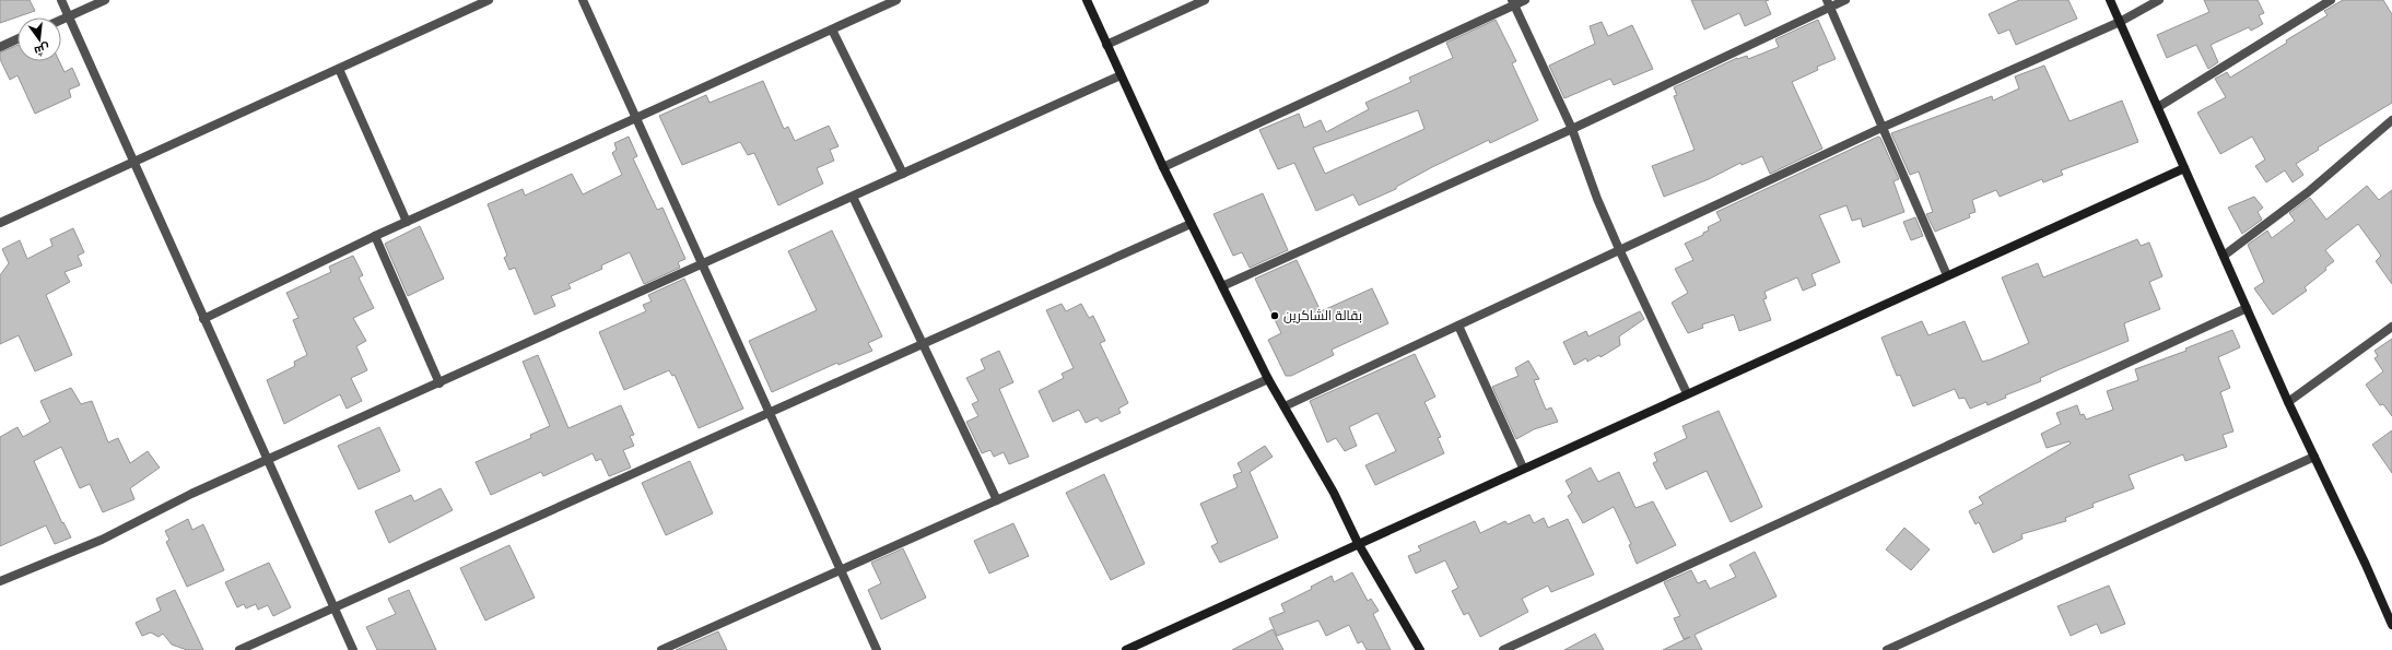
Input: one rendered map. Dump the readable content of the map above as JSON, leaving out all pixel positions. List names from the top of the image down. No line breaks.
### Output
{"places":["بقالة الشاكرين"],"north":"bottom"}
